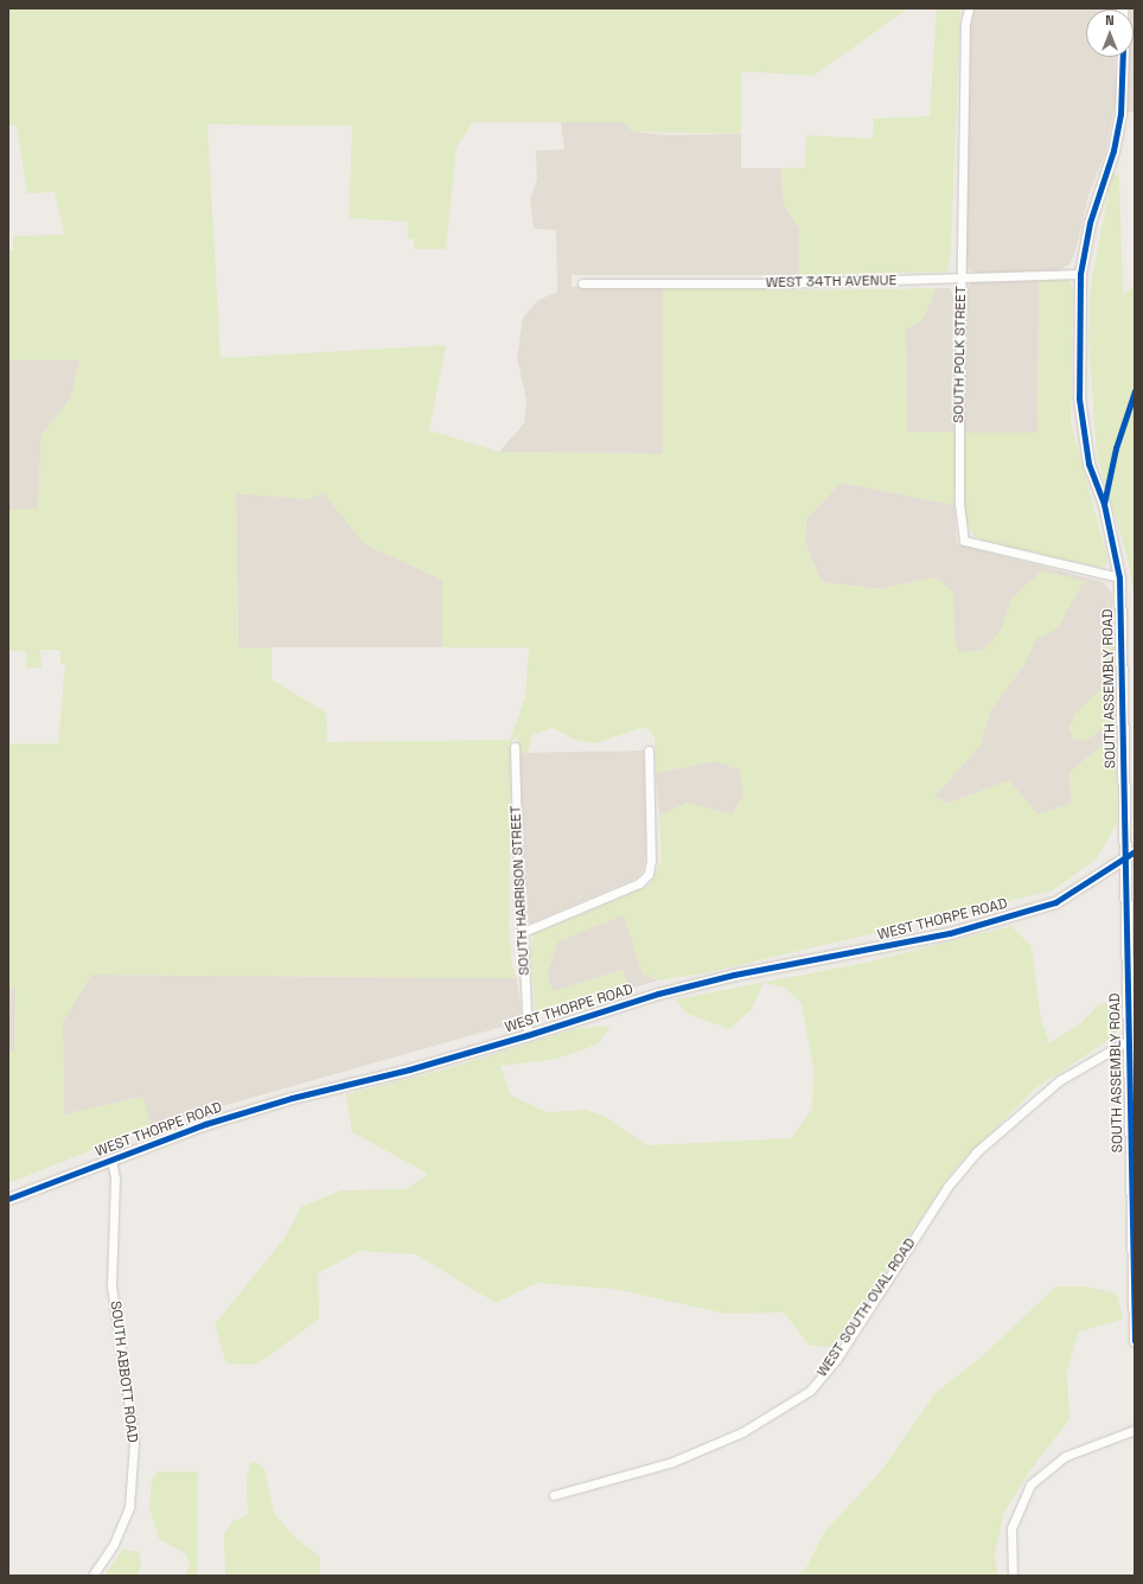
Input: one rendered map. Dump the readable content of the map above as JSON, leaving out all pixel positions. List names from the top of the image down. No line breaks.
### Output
{"streets":{"street":["WEST 34TH AVENUE","SOUTH POLK STREET","SOUTH ASSEMBLY ROAD","SOUTH HARRISON STREET","WEST THORPE ROAD","WEST SOUTH OVAL ROAD","SOUTH ABBOTT ROAD"]},"crossings":[["WEST 34TH AVENUE","SOUTH POLK STREET"],["WEST 34TH AVENUE","SOUTH ASSEMBLY ROAD"],["SOUTH POLK STREET","SOUTH ASSEMBLY ROAD"],["SOUTH ASSEMBLY ROAD","WEST THORPE ROAD"],["SOUTH ASSEMBLY ROAD","WEST SOUTH OVAL ROAD"],["SOUTH HARRISON STREET","WEST THORPE ROAD"],["WEST THORPE ROAD","SOUTH ABBOTT ROAD"]],"north":"top"}
